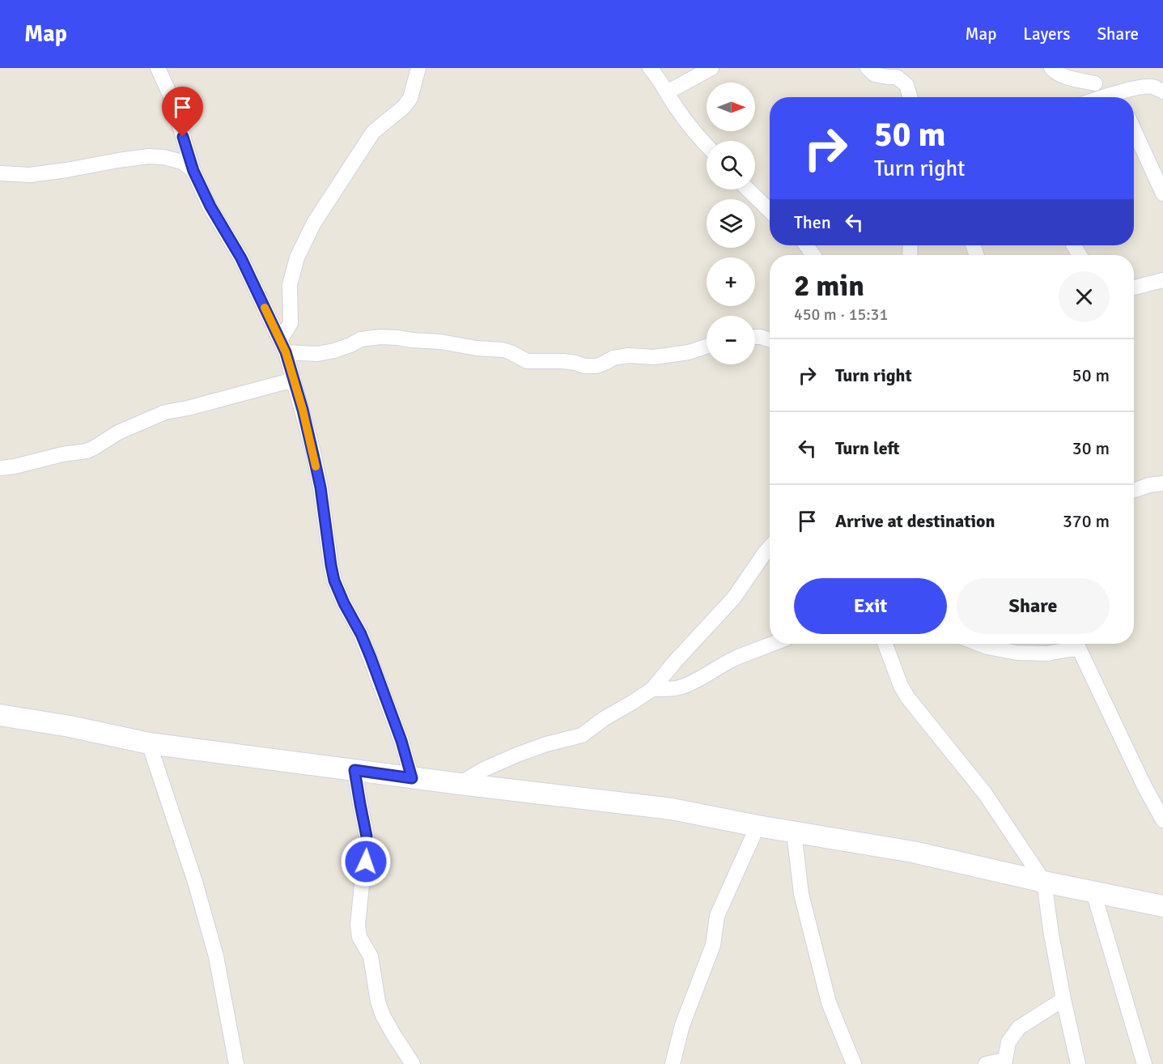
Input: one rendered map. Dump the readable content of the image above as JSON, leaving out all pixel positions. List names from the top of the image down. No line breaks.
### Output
{"north":"right","page":{"header":"Map","nav":["Map","Layers","Share"],"map_buttons":["+","−"],"turn":["50 m","Turn right"],"then":"Then","heading":["2 min","450 m · 15:31"],"list":[{"name":"Turn right","value":"50 m"},{"name":"Turn left","value":"30 m"},{"name":"Arrive at destination","value":"370 m"}],"buttons":["Exit","Share"]}}
